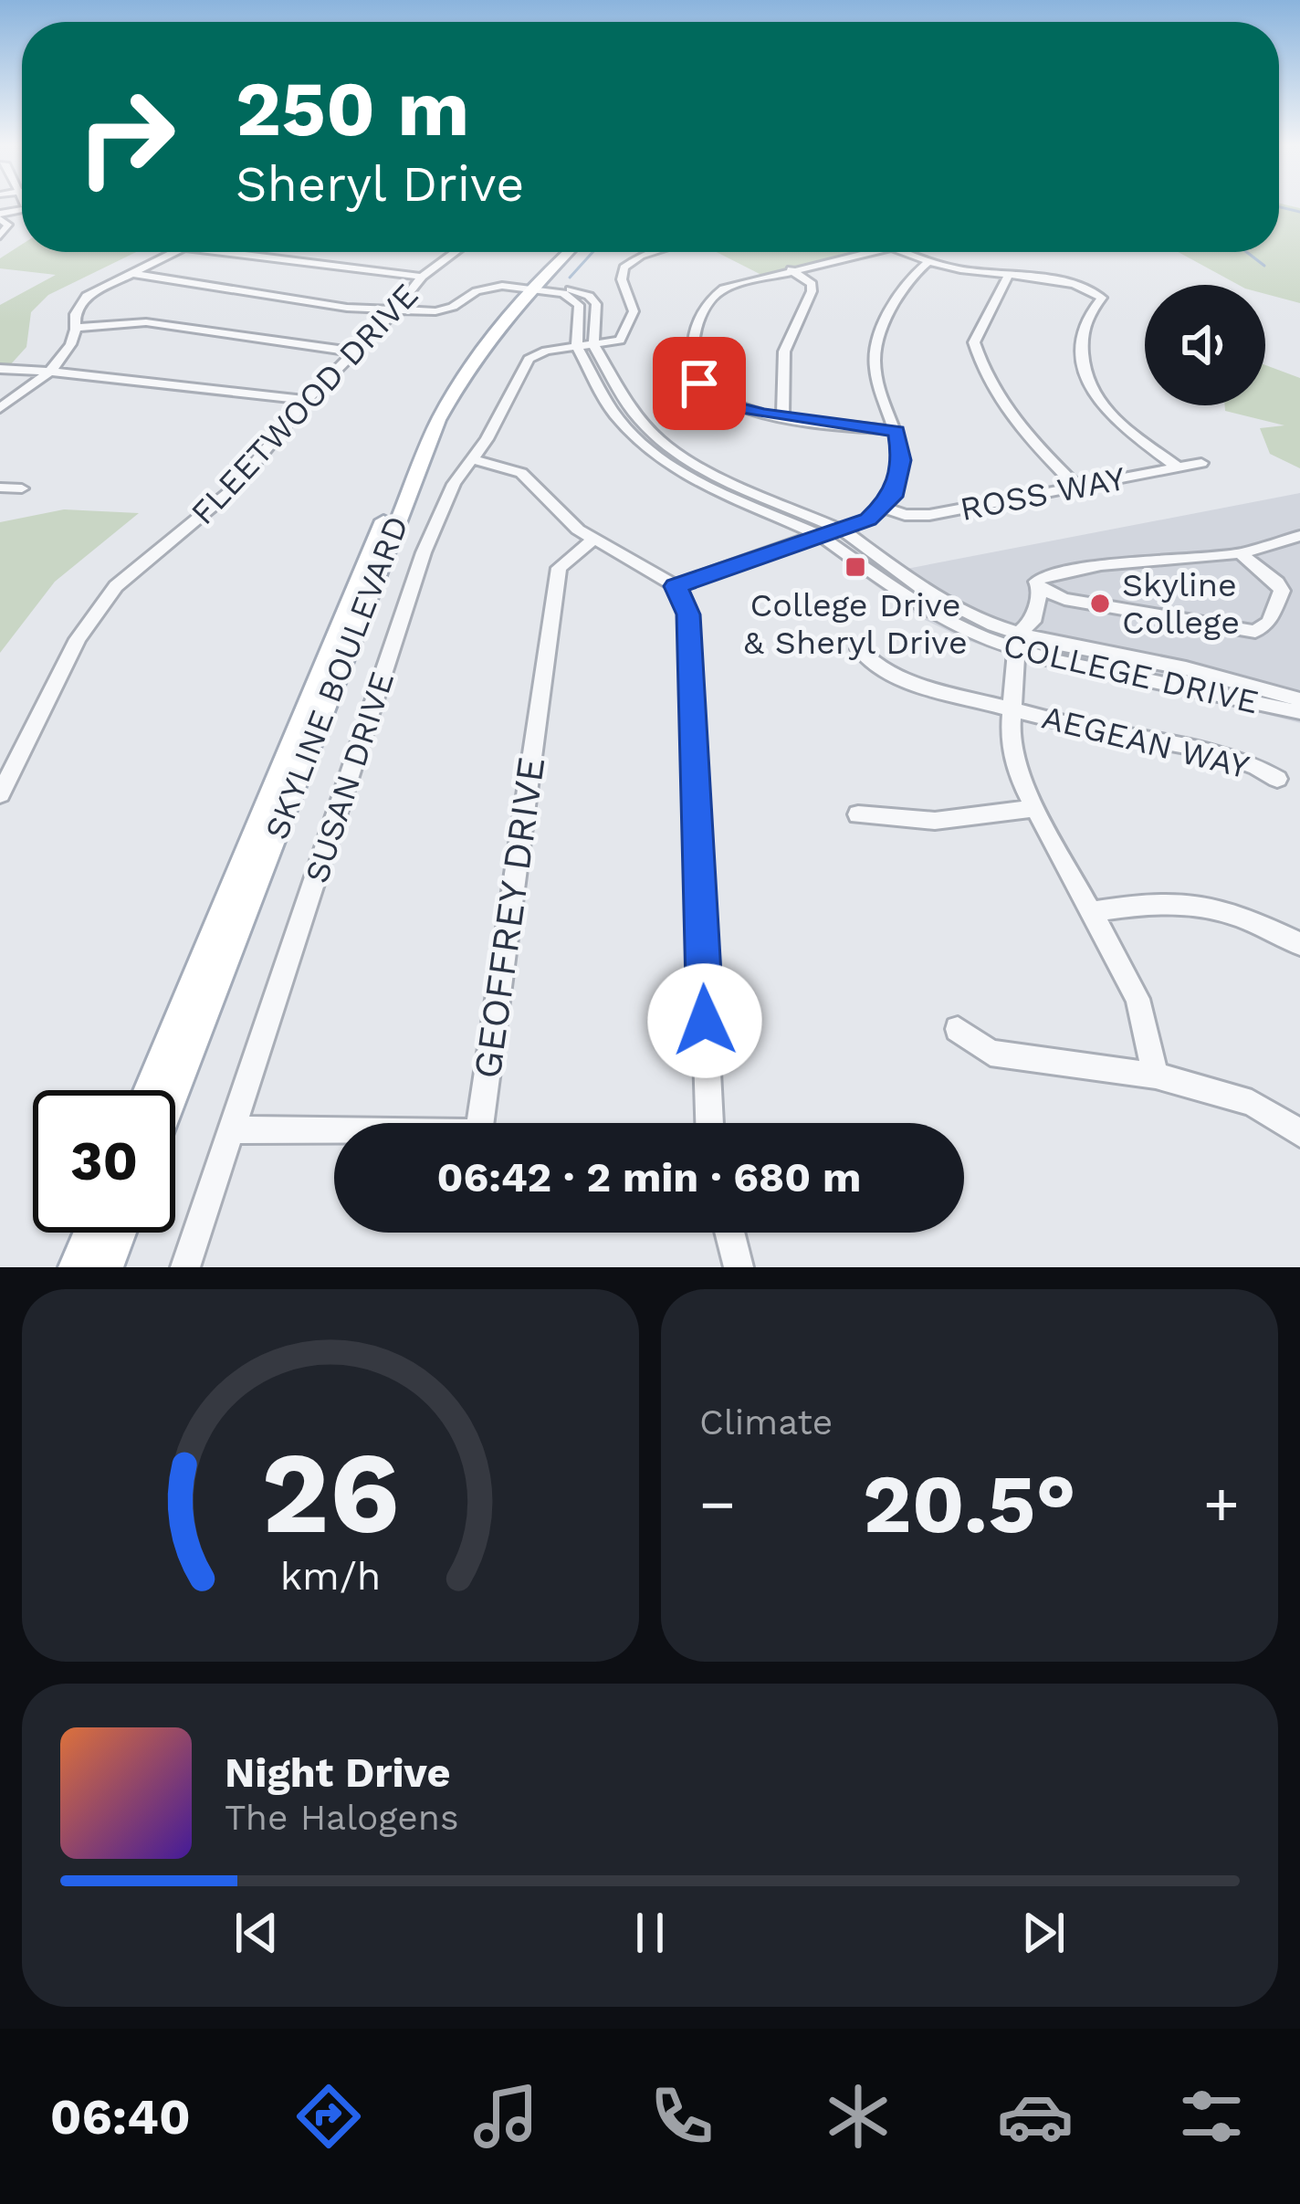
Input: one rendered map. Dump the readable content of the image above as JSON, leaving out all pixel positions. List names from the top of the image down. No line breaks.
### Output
{"streets":{"main road":["SKYLINE BOULEVARD"],"street":["FLEETWOOD DRIVE","ROSS WAY","COLLEGE DRIVE","AEGEAN WAY","SUSAN DRIVE","GEOFFREY DRIVE"]},"crossings":[["COLLEGE DRIVE","SKYLINE BOULEVARD"],["COLLEGE DRIVE","SUSAN DRIVE"],["SUSAN DRIVE","GEOFFREY DRIVE"]],"places":{"transit":["College Drive & Sheryl Drive"],"other":["Skyline College"]},"page":{"turn":["250 m","Sheryl Drive"],"limit":"30","trip":"06:42 · 2 min · 680 m","tile":"Climate","heat":["−","20.5°","+"],"song":["Night Drive","The Halogens"],"tabs":"06:40","gauge":["26","km/h"]}}
